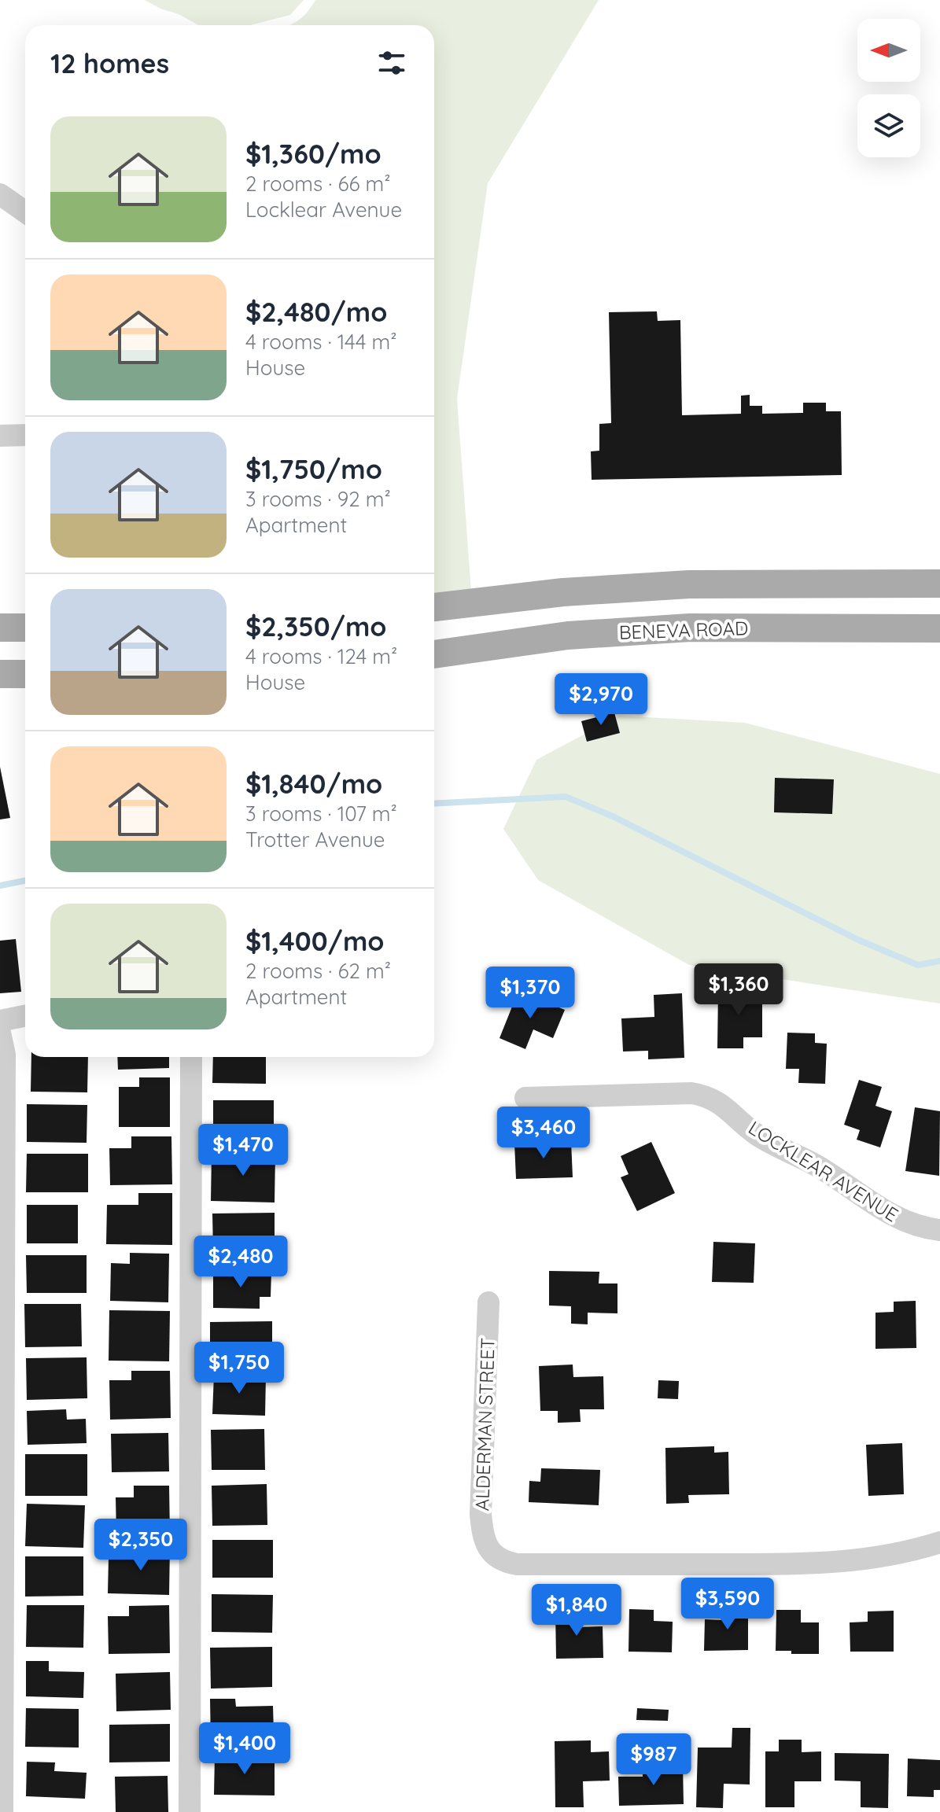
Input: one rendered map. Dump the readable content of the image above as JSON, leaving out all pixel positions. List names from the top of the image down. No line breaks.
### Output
{"streets":{"main road":["BENEVA ROAD"],"street":["LOCKLEAR AVENUE","ALDERMAN STREET"]},"north":"left","page":{"heading":"12 homes","list":[{"name":"$1,360/mo","note":"2 rooms · 66 m² · Locklear Avenue"},{"name":"$2,480/mo","note":"4 rooms · 144 m² · House"},{"name":"$1,750/mo","note":"3 rooms · 92 m² · Apartment"},{"name":"$2,350/mo","note":"4 rooms · 124 m² · House"},{"name":"$1,840/mo","note":"3 rooms · 107 m² · Trotter Avenue"},{"name":"$1,400/mo","note":"2 rooms · 62 m² · Apartment"}],"price":["$2,970","$1,360","$1,370","$3,460","$1,470","$2,480","$1,750","$2,350","$3,590","$1,840","$1,400","$987"]}}
